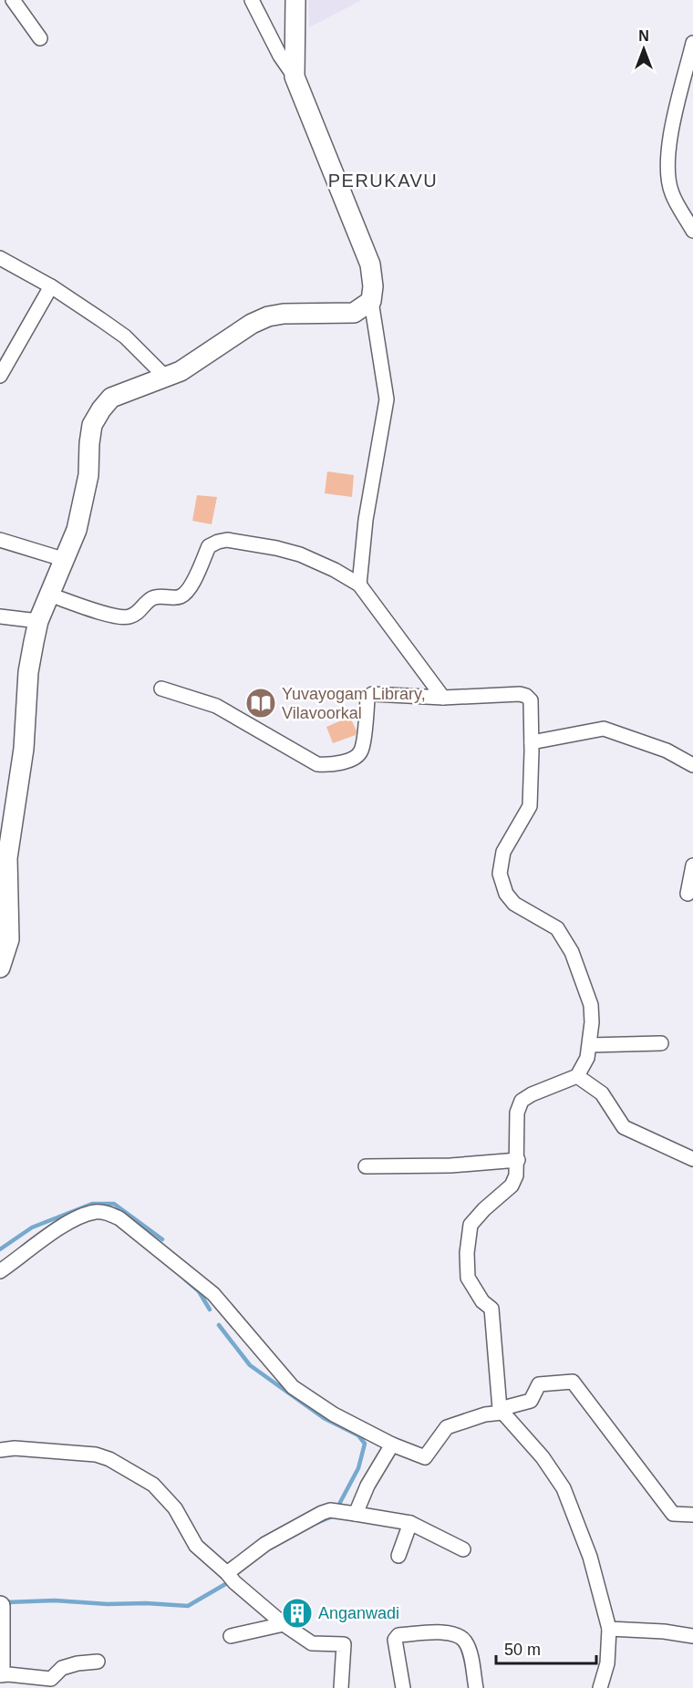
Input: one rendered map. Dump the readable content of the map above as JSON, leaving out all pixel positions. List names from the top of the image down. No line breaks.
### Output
{"districts":["PERUKAVU"],"places":{"library":["Yuvayogam Library, Vilavoorkal"],"building":["Anganwadi"]},"scale_bar":"50 m","north":"top"}
